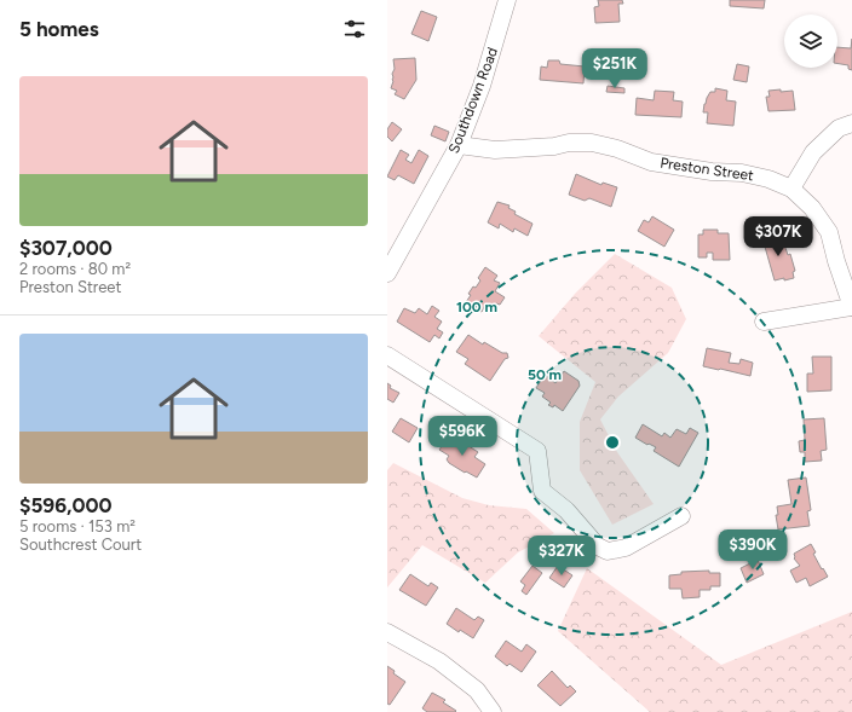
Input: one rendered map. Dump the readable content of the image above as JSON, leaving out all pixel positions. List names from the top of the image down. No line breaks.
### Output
{"streets":{"street":["Southdown Road","Preston Street"]},"crossings":[["Southdown Road","Preston Street"]],"page":{"heading":"5 homes","price":["$251K","$307K","$596K","$390K","$327K"],"list":[{"name":"$307,000","note":"2 rooms · 80 m² · Preston Street"},{"name":"$596,000","note":"5 rooms · 153 m² · Southcrest Court"}]},"rings":["100 m","50 m"]}
